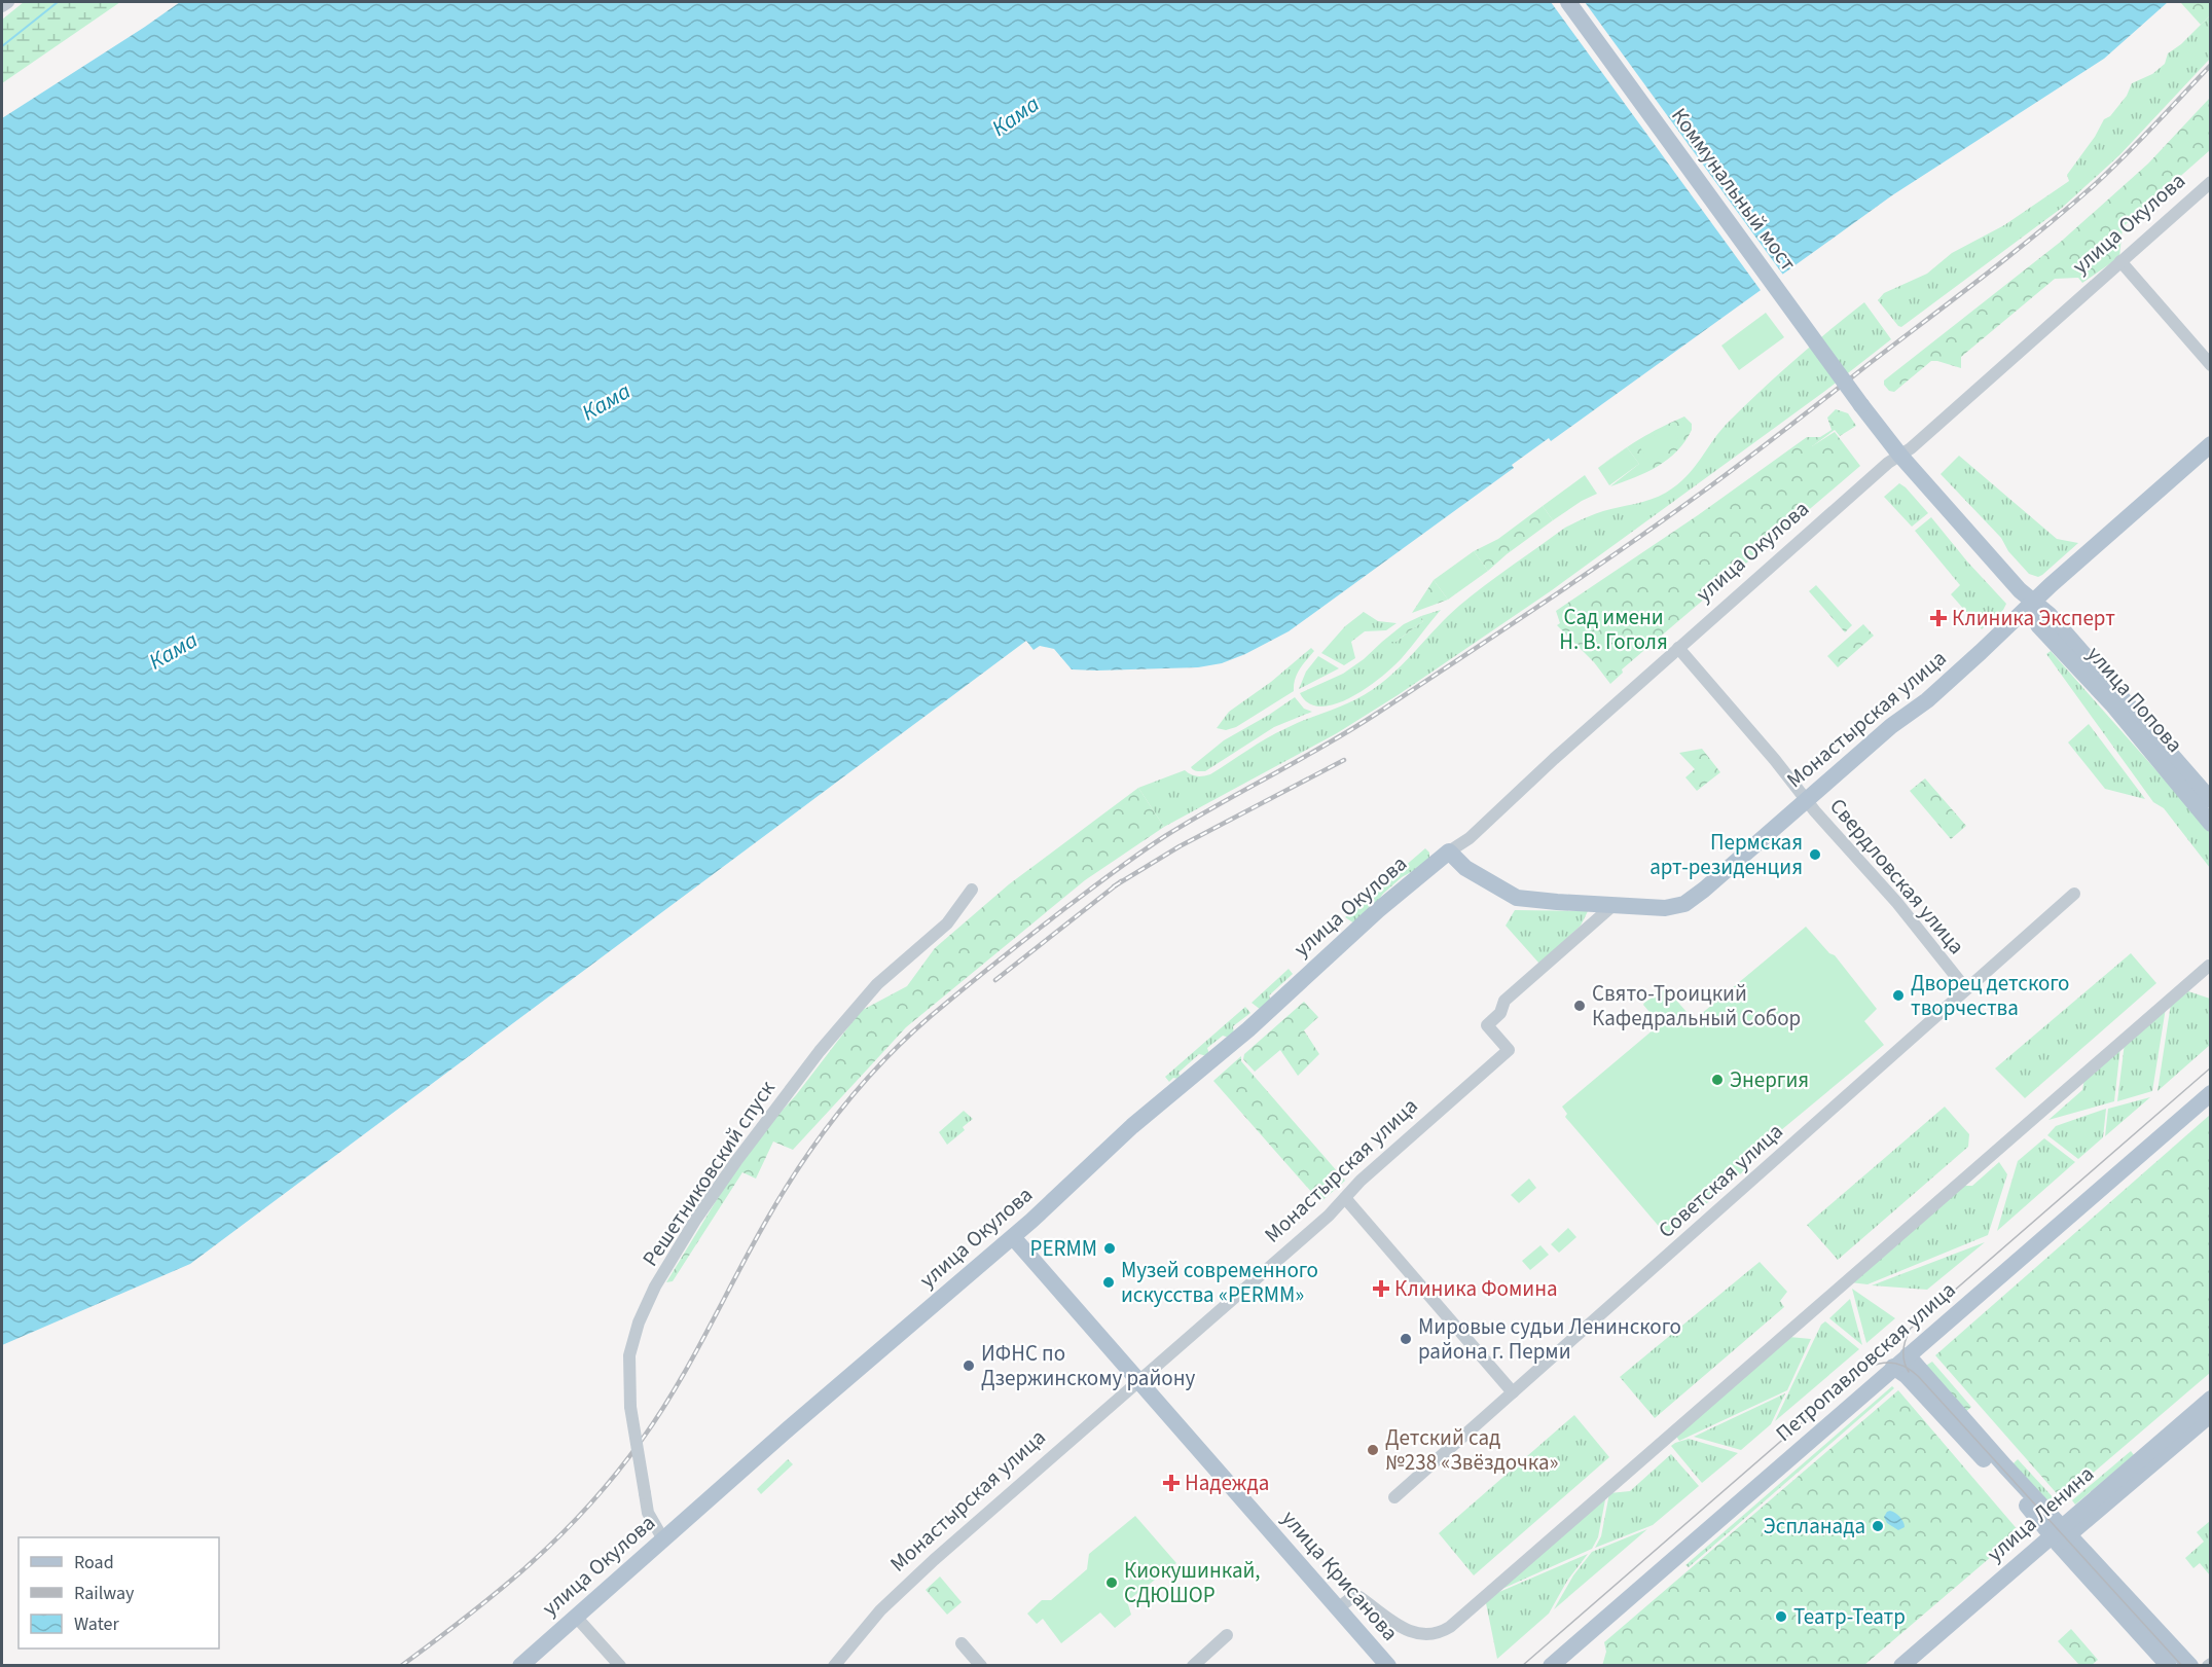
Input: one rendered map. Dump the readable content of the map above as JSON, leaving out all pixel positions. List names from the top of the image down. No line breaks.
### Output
{"streets":{"main road":["Коммунальный мост","улица Окулова","улица Попова","Монастырская улица","Петропавловская улица","улица Ленина","улица Крисанова"],"street":["Свердловская улица","Решетниковский спуск","Советская улица"]},"crossings":[["Коммунальный мост","улица Попова"],["улица Окулова","улица Попова"],["улица Окулова","Монастырская улица"],["улица Окулова","Свердловская улица"],["улица Окулова","Решетниковский спуск"],["улица Окулова","улица Крисанова"],["улица Попова","Монастырская улица"],["Монастырская улица","Свердловская улица"],["Монастырская улица","улица Крисанова"],["Свердловская улица","Советская улица"]],"water":["Кама"],"parks":["Сад имени Н. В. Гоголя"],"places":{"health":["Клиника Эксперт","Клиника Фомина","Надежда"],"other":["Пермская арт-резиденция","Дворец детского творчества","Свято-Троицкий Кафедральный Собор","Энергия","PERMM","Музей современного искусства «PERMM»","Мировые судьи Ленинского района г. Перми","ИФНС по Дзержинскому району","Детский сад №238 «Звёздочка»","Эспланада","Киокушинкай, СДЮШОР","Театр-Театр"]},"legend":["Road","Railway","Water"]}
